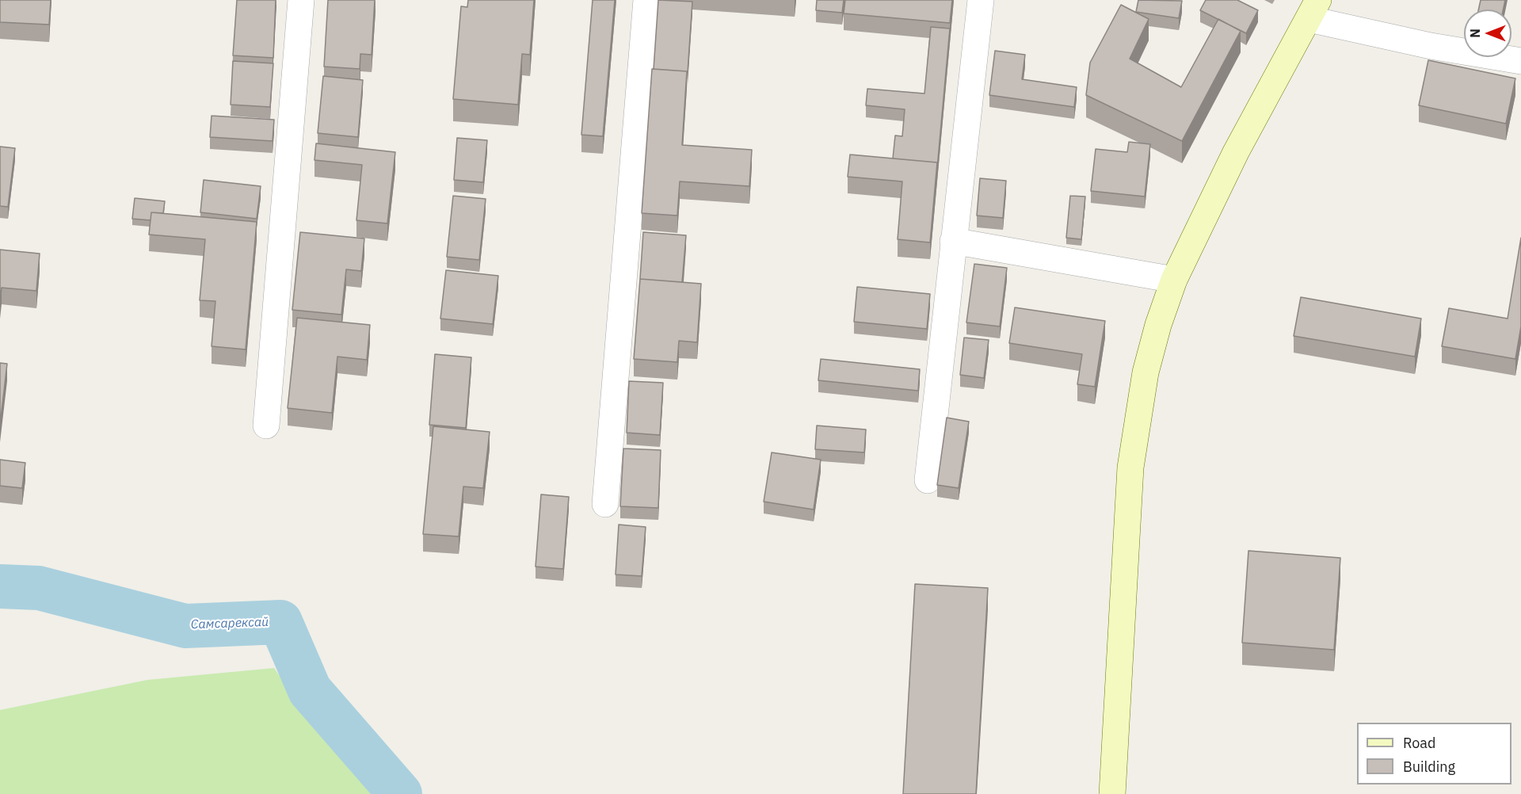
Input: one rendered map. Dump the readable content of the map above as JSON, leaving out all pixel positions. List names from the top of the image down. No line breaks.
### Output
{"water":["Самсарексай"],"legend":["Road","Building"],"north":"left"}
